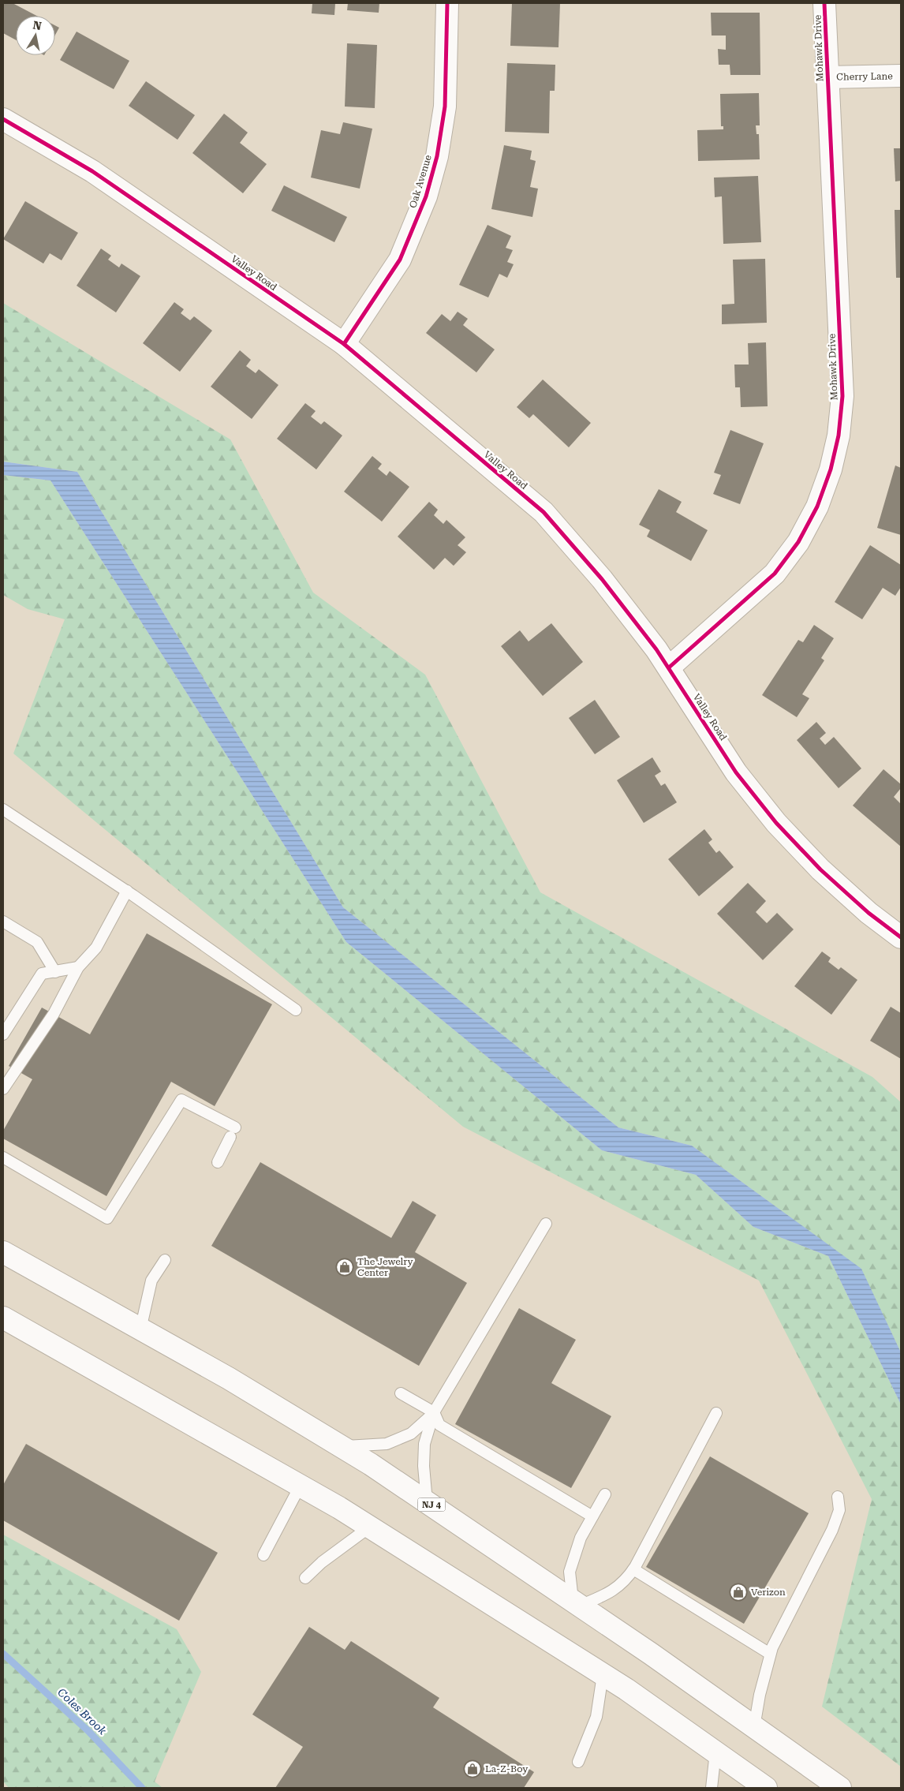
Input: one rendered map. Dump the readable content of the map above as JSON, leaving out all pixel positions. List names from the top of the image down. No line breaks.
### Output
{"streets":{"main road":["Mohawk Drive","Cherry Lane","Oak Avenue","Valley Road","NJ 4"]},"crossings":[["Mohawk Drive","Cherry Lane"],["Mohawk Drive","Valley Road"],["Oak Avenue","Valley Road"]],"water":["Coles Brook"],"places":{"shop":["The Jewelry Center","Verizon","La-Z-Boy"]},"north":"top"}
